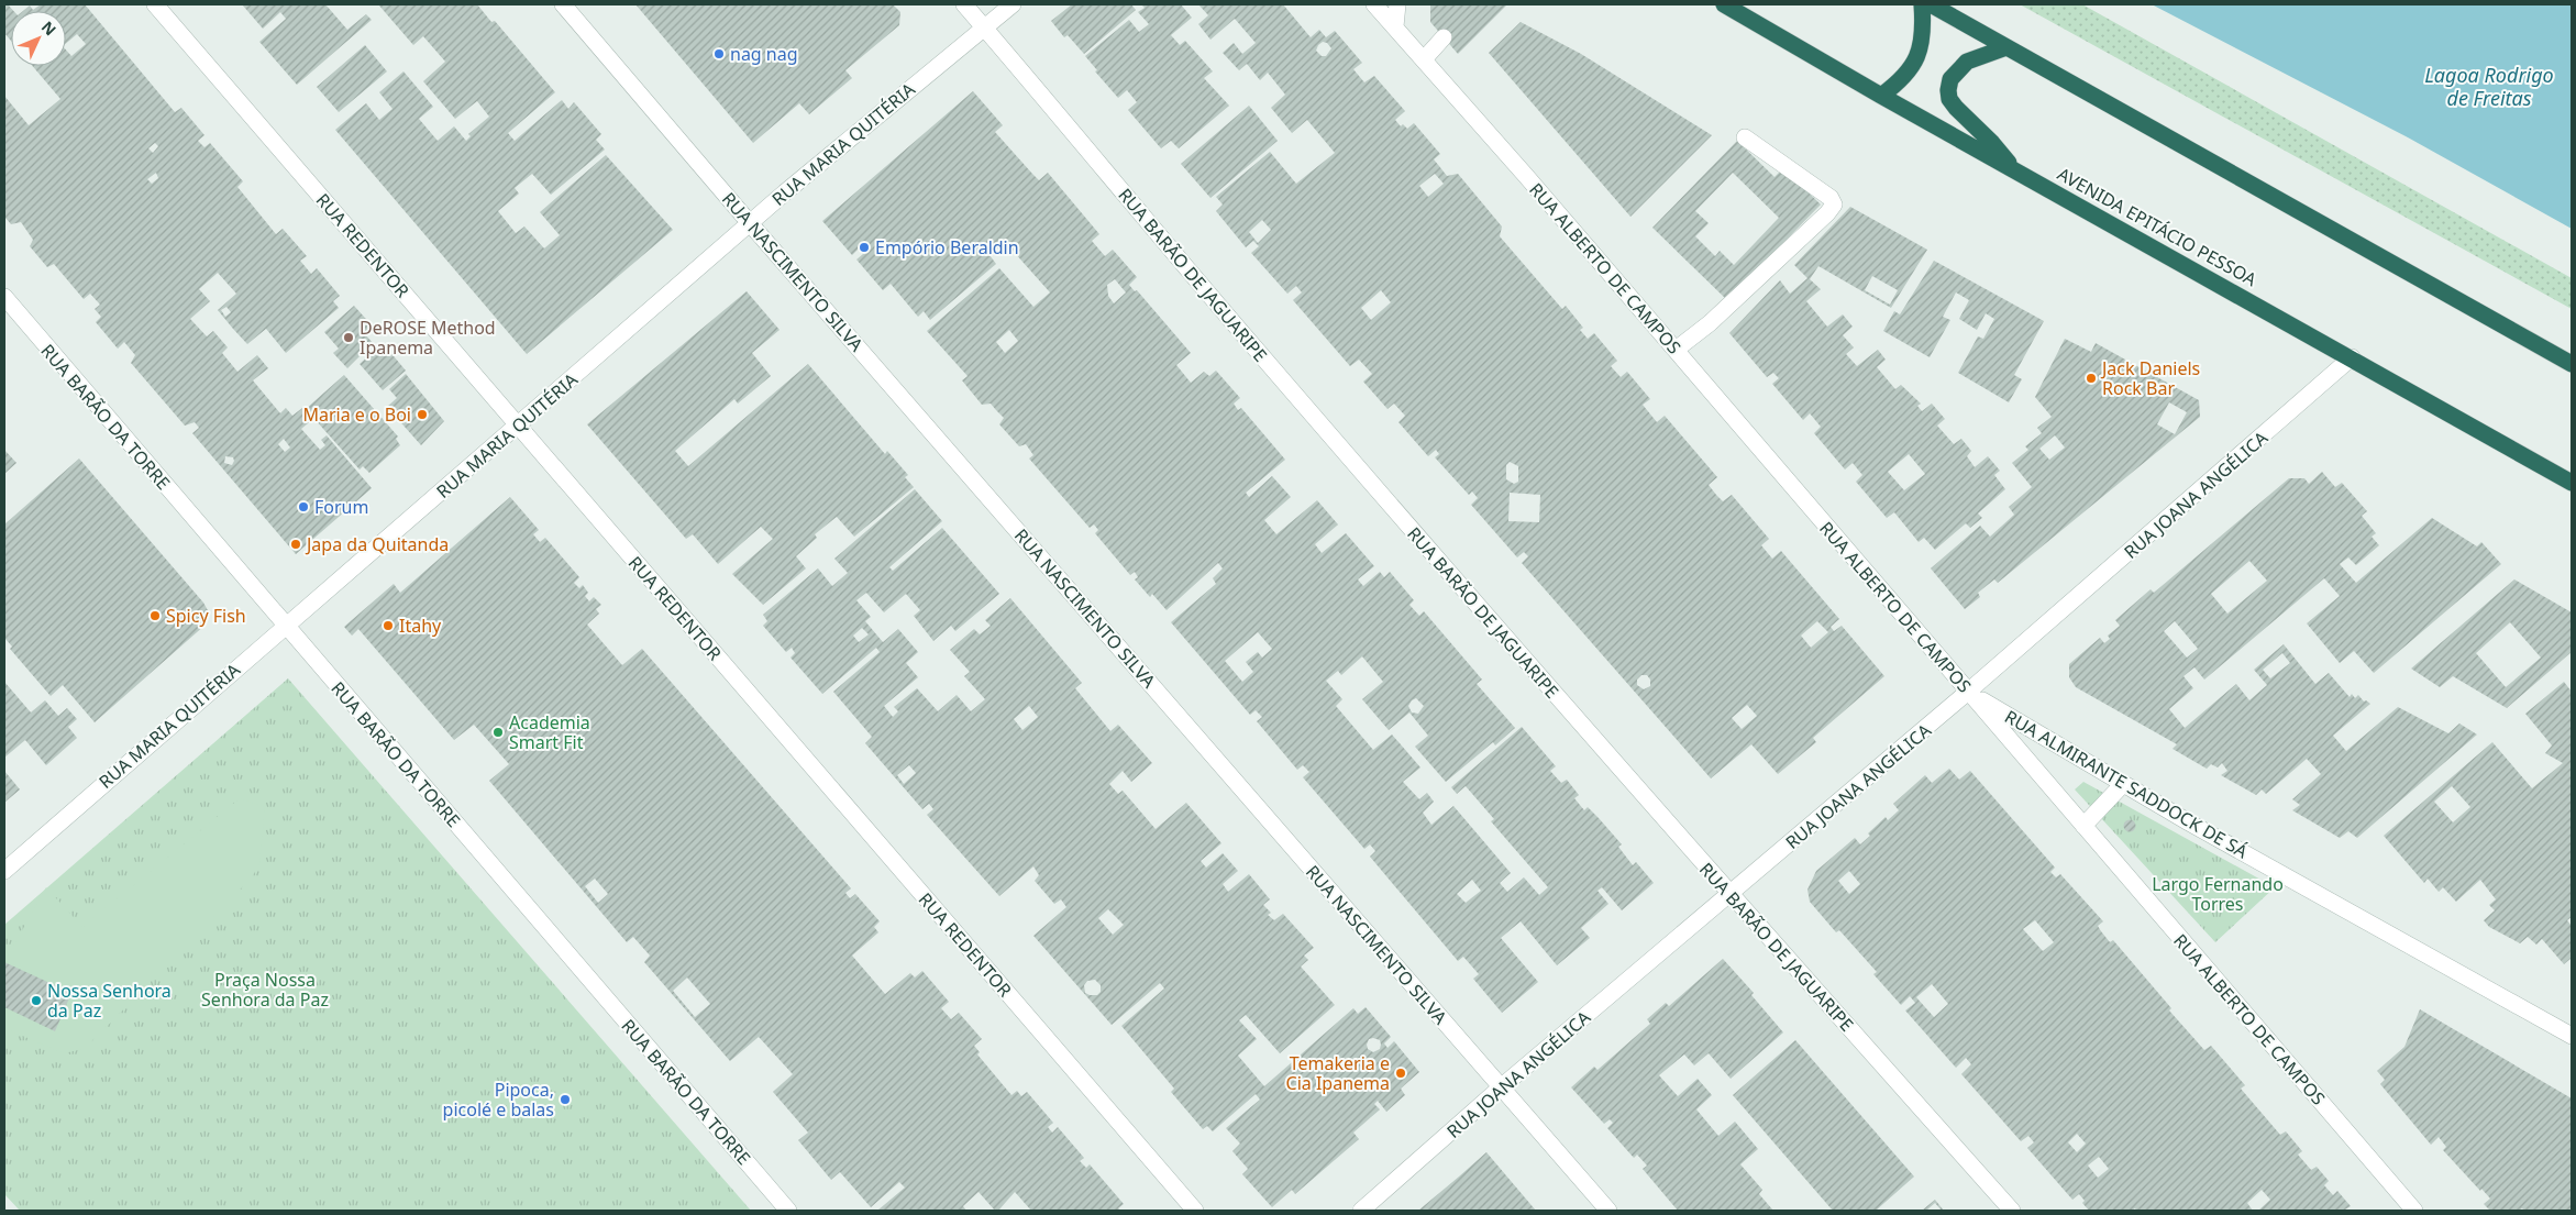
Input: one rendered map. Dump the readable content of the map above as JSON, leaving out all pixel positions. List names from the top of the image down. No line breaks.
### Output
{"streets":{"highway":["AVENIDA EPITÁCIO PESSOA"],"street":["RUA MARIA QUITÉRIA","RUA REDENTOR","RUA ALBERTO DE CAMPOS","RUA NASCIMENTO SILVA","RUA BARÃO DE JAGUARIPE","RUA BARÃO DA TORRE","RUA JOANA ANGÉLICA","RUA ALMIRANTE SADDOCK DE SÁ"]},"crossings":[["RUA MARIA QUITÉRIA","RUA REDENTOR"],["RUA MARIA QUITÉRIA","RUA NASCIMENTO SILVA"],["RUA MARIA QUITÉRIA","RUA BARÃO DE JAGUARIPE"],["RUA MARIA QUITÉRIA","RUA BARÃO DA TORRE"],["AVENIDA EPITÁCIO PESSOA","RUA JOANA ANGÉLICA"],["RUA ALBERTO DE CAMPOS","RUA JOANA ANGÉLICA"],["RUA ALBERTO DE CAMPOS","RUA ALMIRANTE SADDOCK DE SÁ"],["RUA NASCIMENTO SILVA","RUA JOANA ANGÉLICA"],["RUA BARÃO DE JAGUARIPE","RUA JOANA ANGÉLICA"],["RUA JOANA ANGÉLICA","RUA ALMIRANTE SADDOCK DE SÁ"]],"water":["Lagoa Rodrigo de Freitas"],"parks":["Largo Fernando Torres","Praça Nossa Senhora da Paz"],"places":["nag nag","Empório Beraldin","DeROSE Method Ipanema","Jack Daniels Rock Bar","Maria e o Boi","Forum","Japa da Quitanda","Spicy Fish","Itahy","Academia Smart Fit","Nossa Senhora da Paz","Temakeria e Cia Ipanema","Pipoca, picolé e balas"],"north":"top right"}
